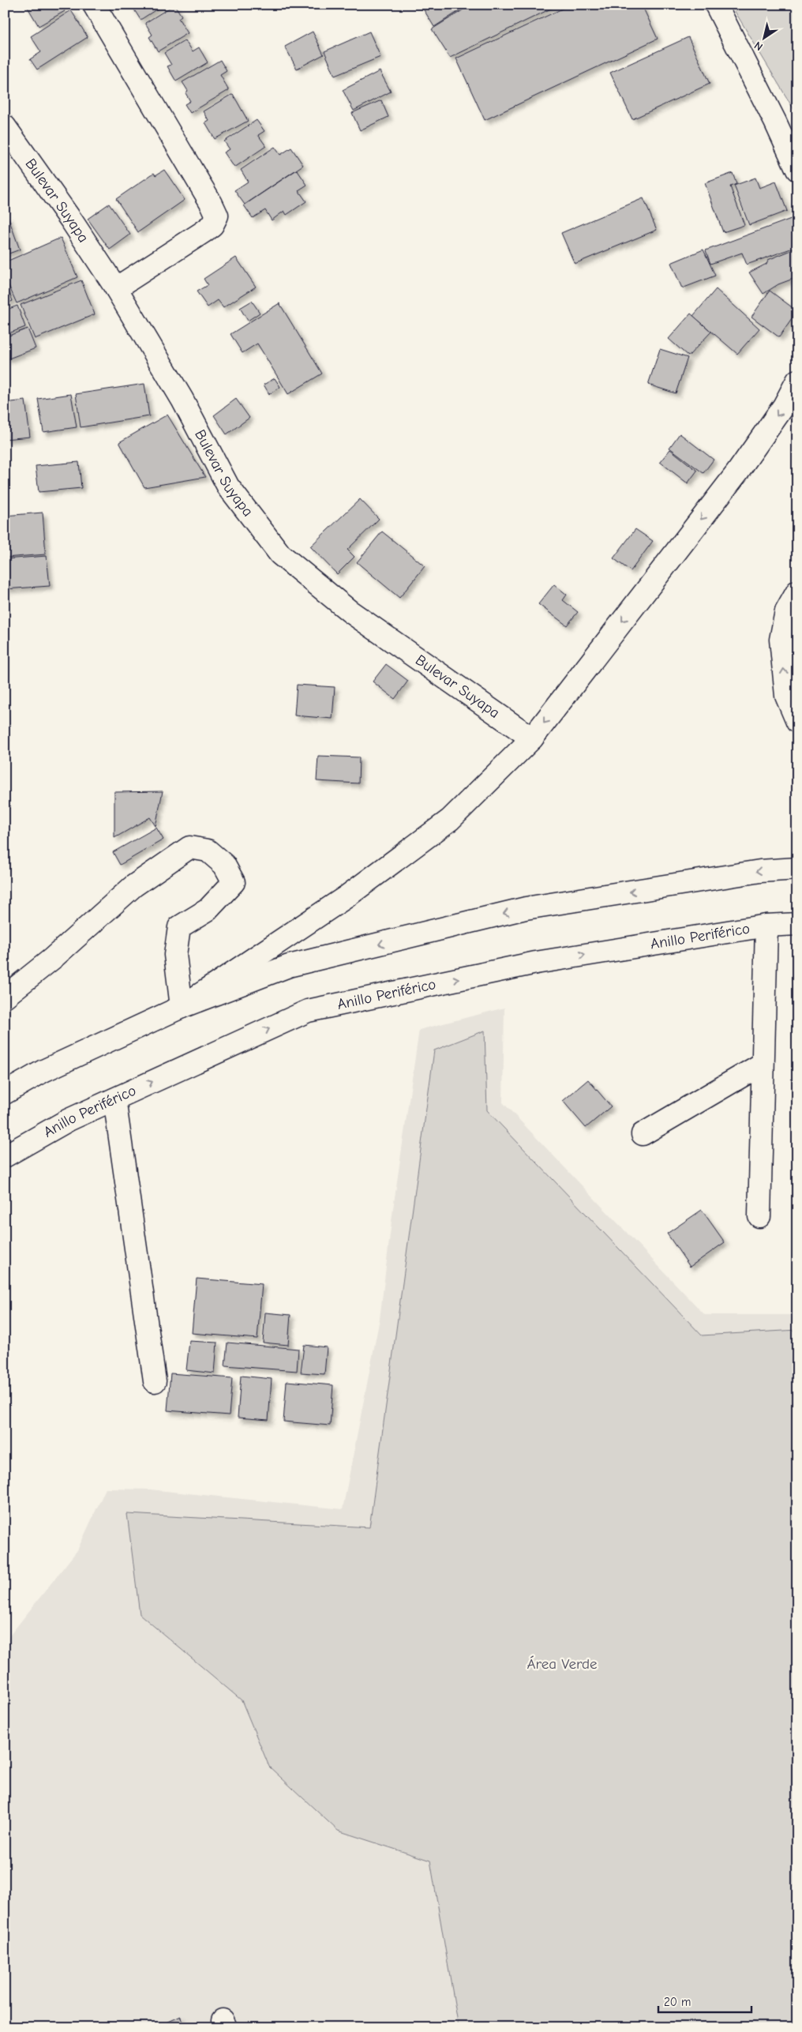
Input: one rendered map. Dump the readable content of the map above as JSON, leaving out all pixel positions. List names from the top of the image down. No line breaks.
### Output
{"streets":{"main road":["Bulevar Suyapa","Anillo Periférico"]},"parks":["Área Verde"],"scale_bar":"20 m","north":"bottom left"}
